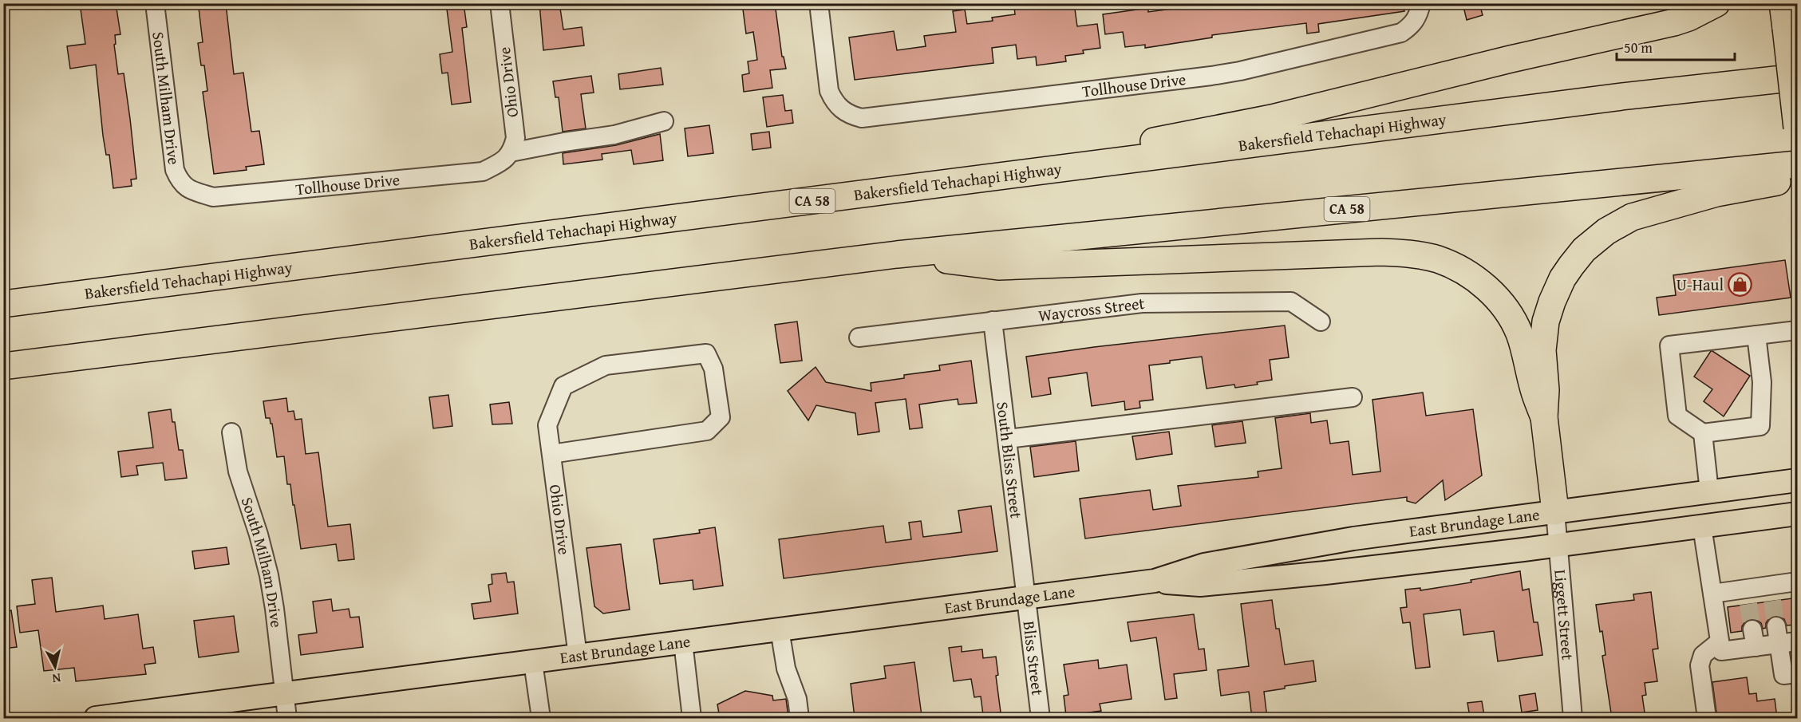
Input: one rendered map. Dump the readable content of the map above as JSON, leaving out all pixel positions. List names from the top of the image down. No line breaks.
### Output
{"streets":{"highway":["Bakersfield Tehachapi Highway","CA 58"],"main road":["East Brundage Lane"],"street":["Ohio Drive","Tollhouse Drive","South Milham Drive","Waycross Street","South Bliss Street","Liggett Street","Bliss Street"]},"crossings":[["Ohio Drive","Tollhouse Drive"],["Ohio Drive","East Brundage Lane"],["Tollhouse Drive","South Milham Drive"],["South Milham Drive","East Brundage Lane"],["Waycross Street","South Bliss Street"],["South Bliss Street","East Brundage Lane"],["South Bliss Street","Bliss Street"],["East Brundage Lane","Liggett Street"],["East Brundage Lane","Bliss Street"]],"places":{"shop":["U-Haul"]},"scale_bar":"50 m","north":"bottom"}
